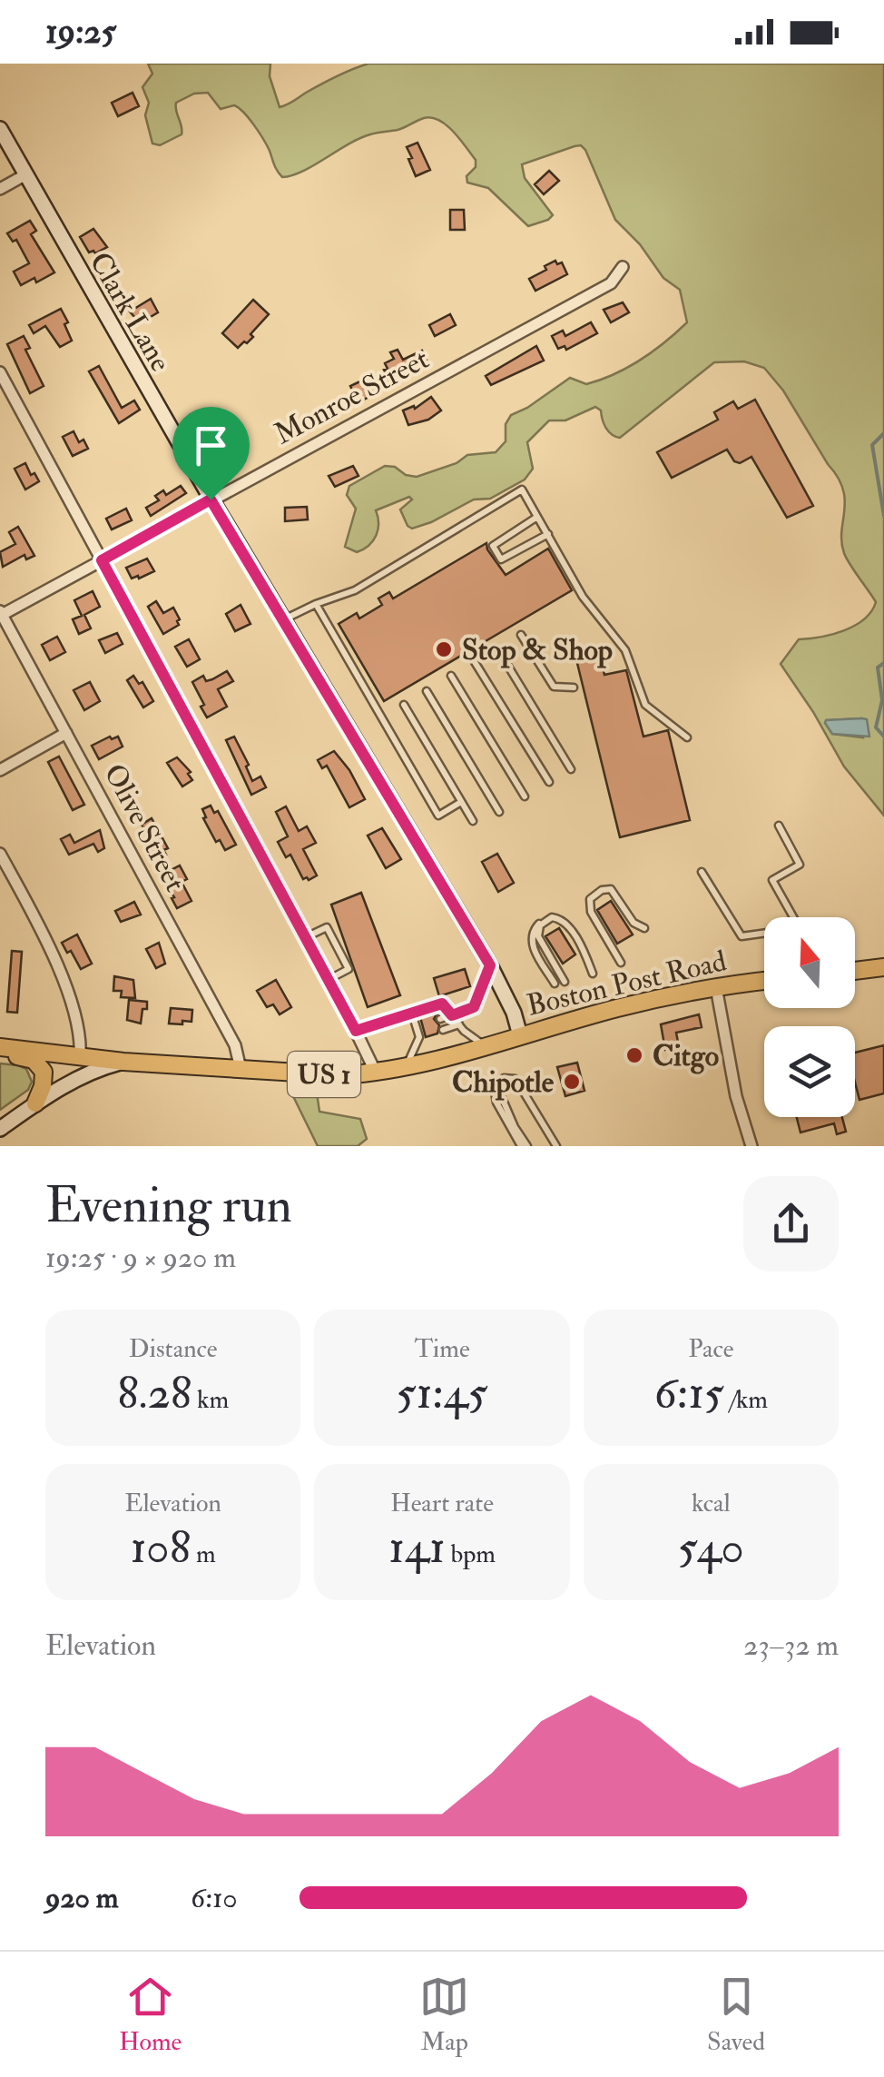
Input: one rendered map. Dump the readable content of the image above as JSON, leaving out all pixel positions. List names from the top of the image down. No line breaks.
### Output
{"streets":{"main road":["Clark Lane","Boston Post Road","US 1"],"street":["Monroe Street","Olive Street"]},"crossings":[["Clark Lane","Monroe Street"],["Clark Lane","Boston Post Road"],["Monroe Street","Olive Street"],["Olive Street","Boston Post Road"]],"places":["Stop & Shop","Citgo","Chipotle"],"north":"top","page":{"status":"19:25","heading":["Evening run","19:25 · 9 × 920 m"],"stats":[["Distance","8.28 km"],["Time","51:45"],["Pace","6:15 /km"],["Elevation","108 m"],["Heart rate","141 bpm"],["kcal","540"]],"chart":["Elevation","23–32 m"],"list":[{"name":"920 m","note":"6:10"}],"tabs":["Home","Map","Saved"]}}
